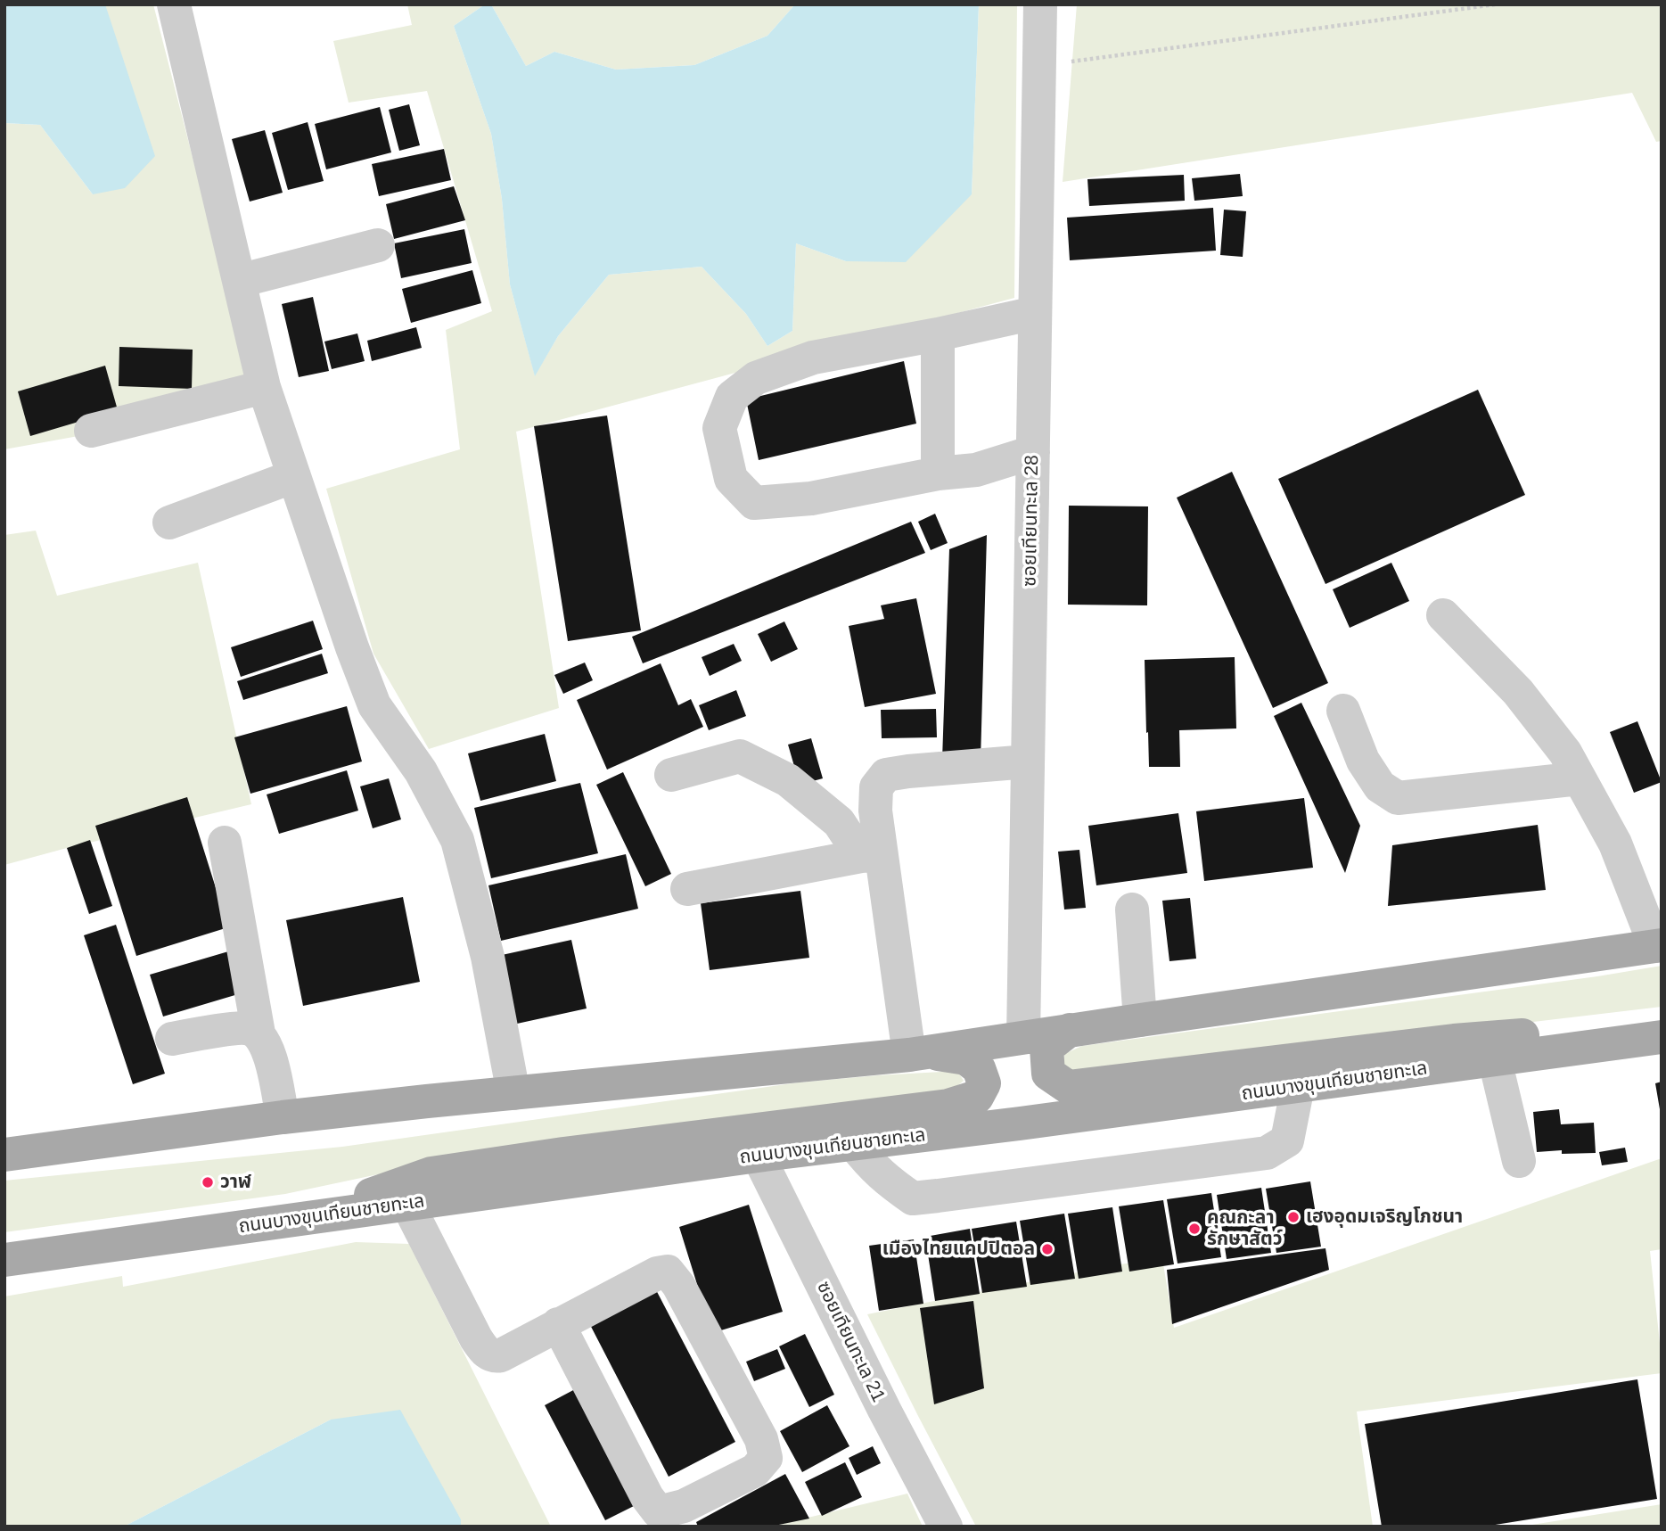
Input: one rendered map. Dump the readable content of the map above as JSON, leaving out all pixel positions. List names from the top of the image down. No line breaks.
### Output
{"streets":{"main road":["ถนนบางขุนเทียนชายทะเล"],"street":["ซอยเทียนทะเล 28","ซอยเทียนทะเล 21"]},"crossings":[["ถนนบางขุนเทียนชายทะเล","ซอยเทียนทะเล 21"]],"places":["วาฬ","เฮงอุดมเจริญโภชนา","คุณกะลา รักษาสัตว์","เมืองไทยแคปปิตอล"]}
